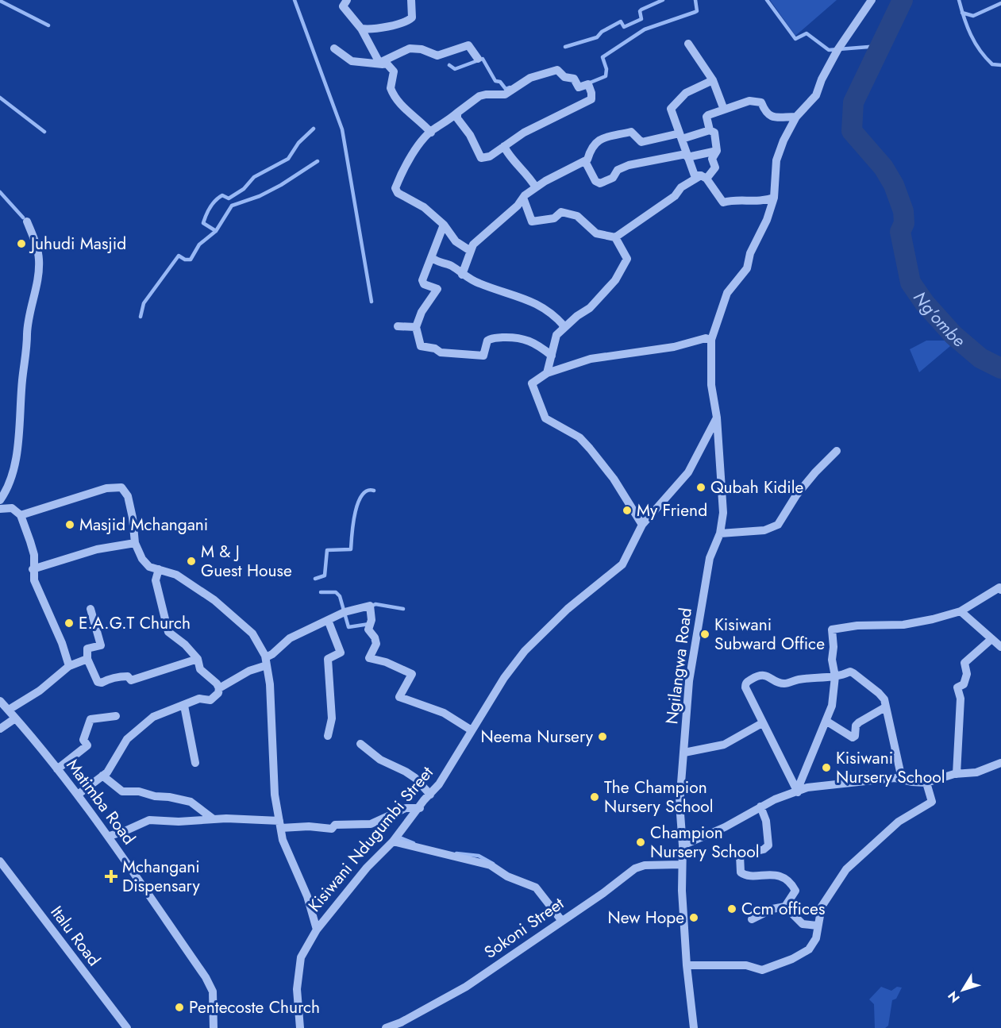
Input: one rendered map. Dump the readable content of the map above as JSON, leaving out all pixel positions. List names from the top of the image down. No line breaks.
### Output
{"streets":{"street":["Ngilangwa Road","Matimba Road","Kisiwani Ndugumbi Street","Sokoni Street","Italu Road"]},"crossings":[["Ngilangwa Road","Kisiwani Ndugumbi Street"],["Ngilangwa Road","Sokoni Street"]],"water":["Ng'ombe"],"places":{"other":["Juhudi Masjid","Qubah Kidile","My Friend","Masjid Mchangani","M & J Guest House","E.A.G.T Church","Kisiwani Subward Office","Neema Nursery","Kisiwani Nursery School","The Champion Nursery School","Champion Nursery School","Ccm offices","New Hope","Pentecoste Church"],"health":["Mchangani Dispensary"]},"north":"bottom left"}
